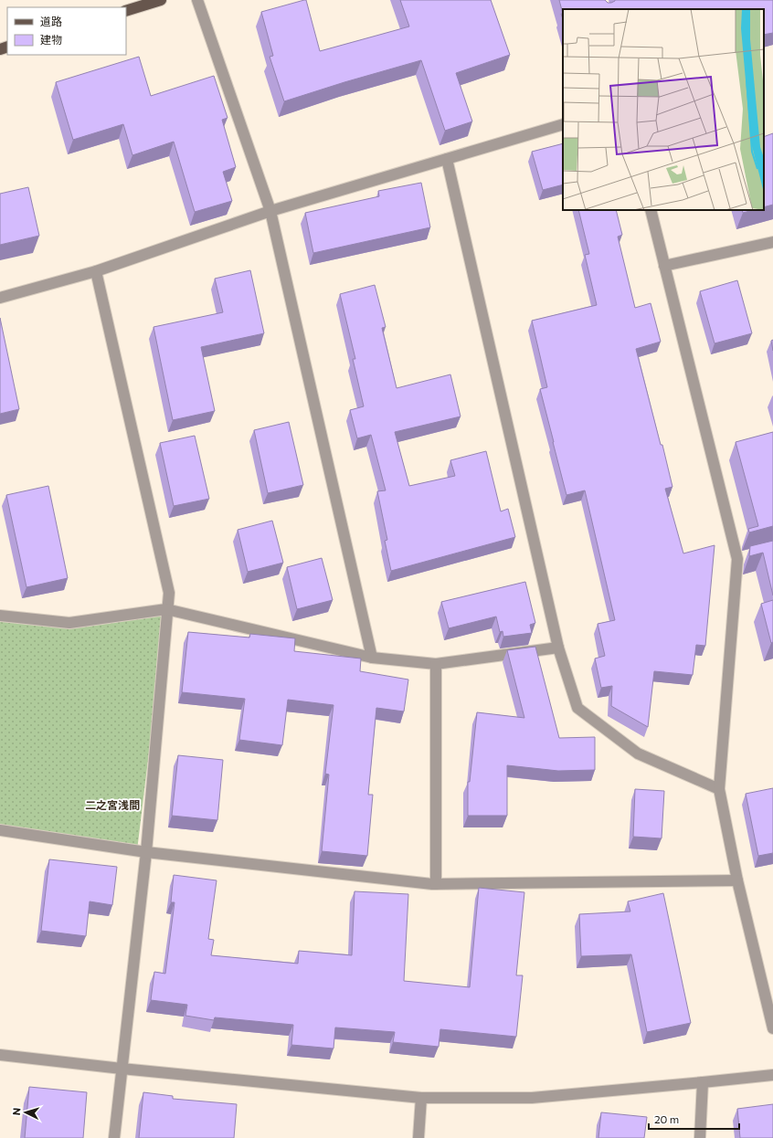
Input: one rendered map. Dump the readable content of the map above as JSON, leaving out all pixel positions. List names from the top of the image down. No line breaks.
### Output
{"districts":["二之宮浅間"],"legend":["道路","建物"],"scale_bar":"20 m","north":"left"}
